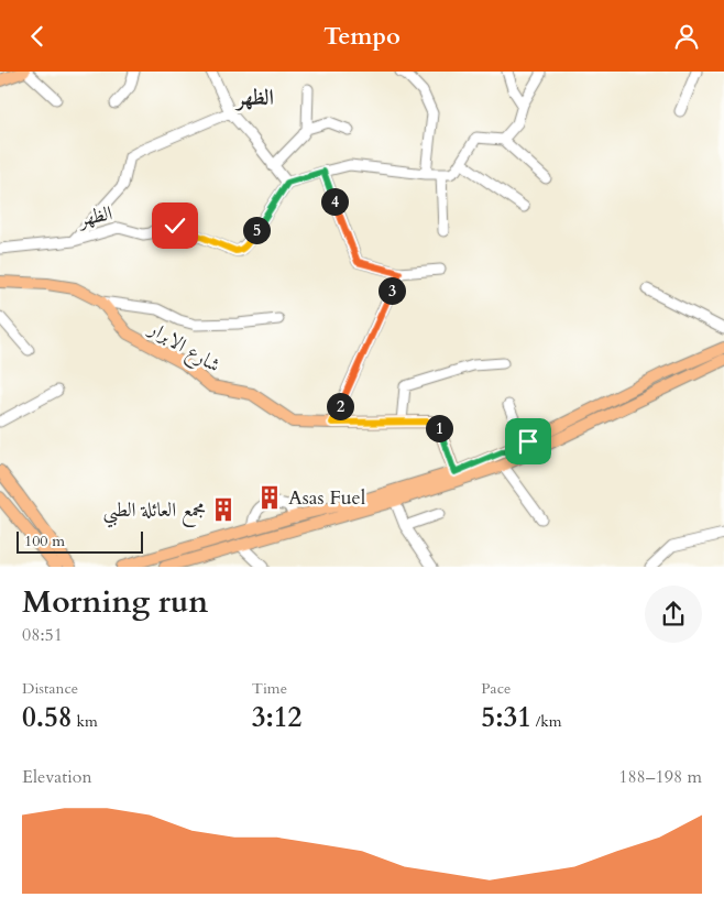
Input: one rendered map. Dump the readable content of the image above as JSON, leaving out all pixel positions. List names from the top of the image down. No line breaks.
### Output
{"streets":{"main road":["شارع الابرار"],"street":["الظهر"]},"districts":["الظهر"],"places":{"building":["Asas Fuel","مجمع العائلة الطبي"]},"scale_bar":"100 m","page":{"header":"Tempo","pins":["4","5","3","2","1"],"scale":"100 m","heading":["Morning run","08:51"],"stats":[["Distance","0.58 km"],["Time","3:12"],["Pace","5:31 /km"]],"chart":["Elevation","188–198 m"]}}
